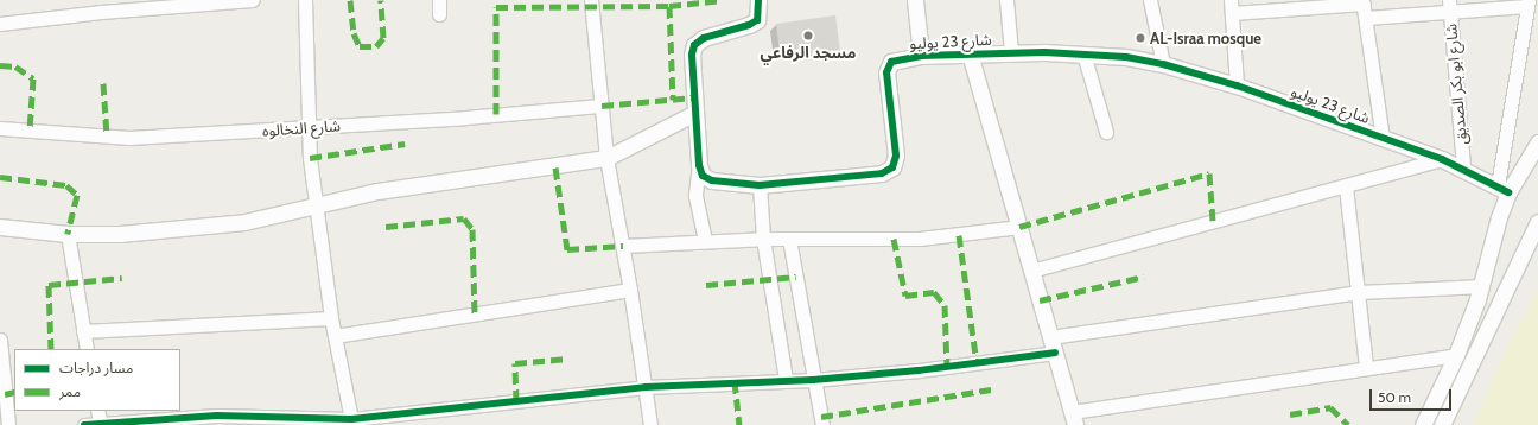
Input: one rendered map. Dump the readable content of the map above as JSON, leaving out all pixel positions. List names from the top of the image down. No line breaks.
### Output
{"streets":{"street":["شارع 23 يوليو","شارع ابو بكر الصديق","شارع النخالوه"]},"crossings":[["شارع 23 يوليو","شارع ابو بكر الصديق"]],"places":["مسجد الرفاعي","AL-Israa mosque"],"legend":["مسار دراجات","ممر"],"scale_bar":"50 m"}
